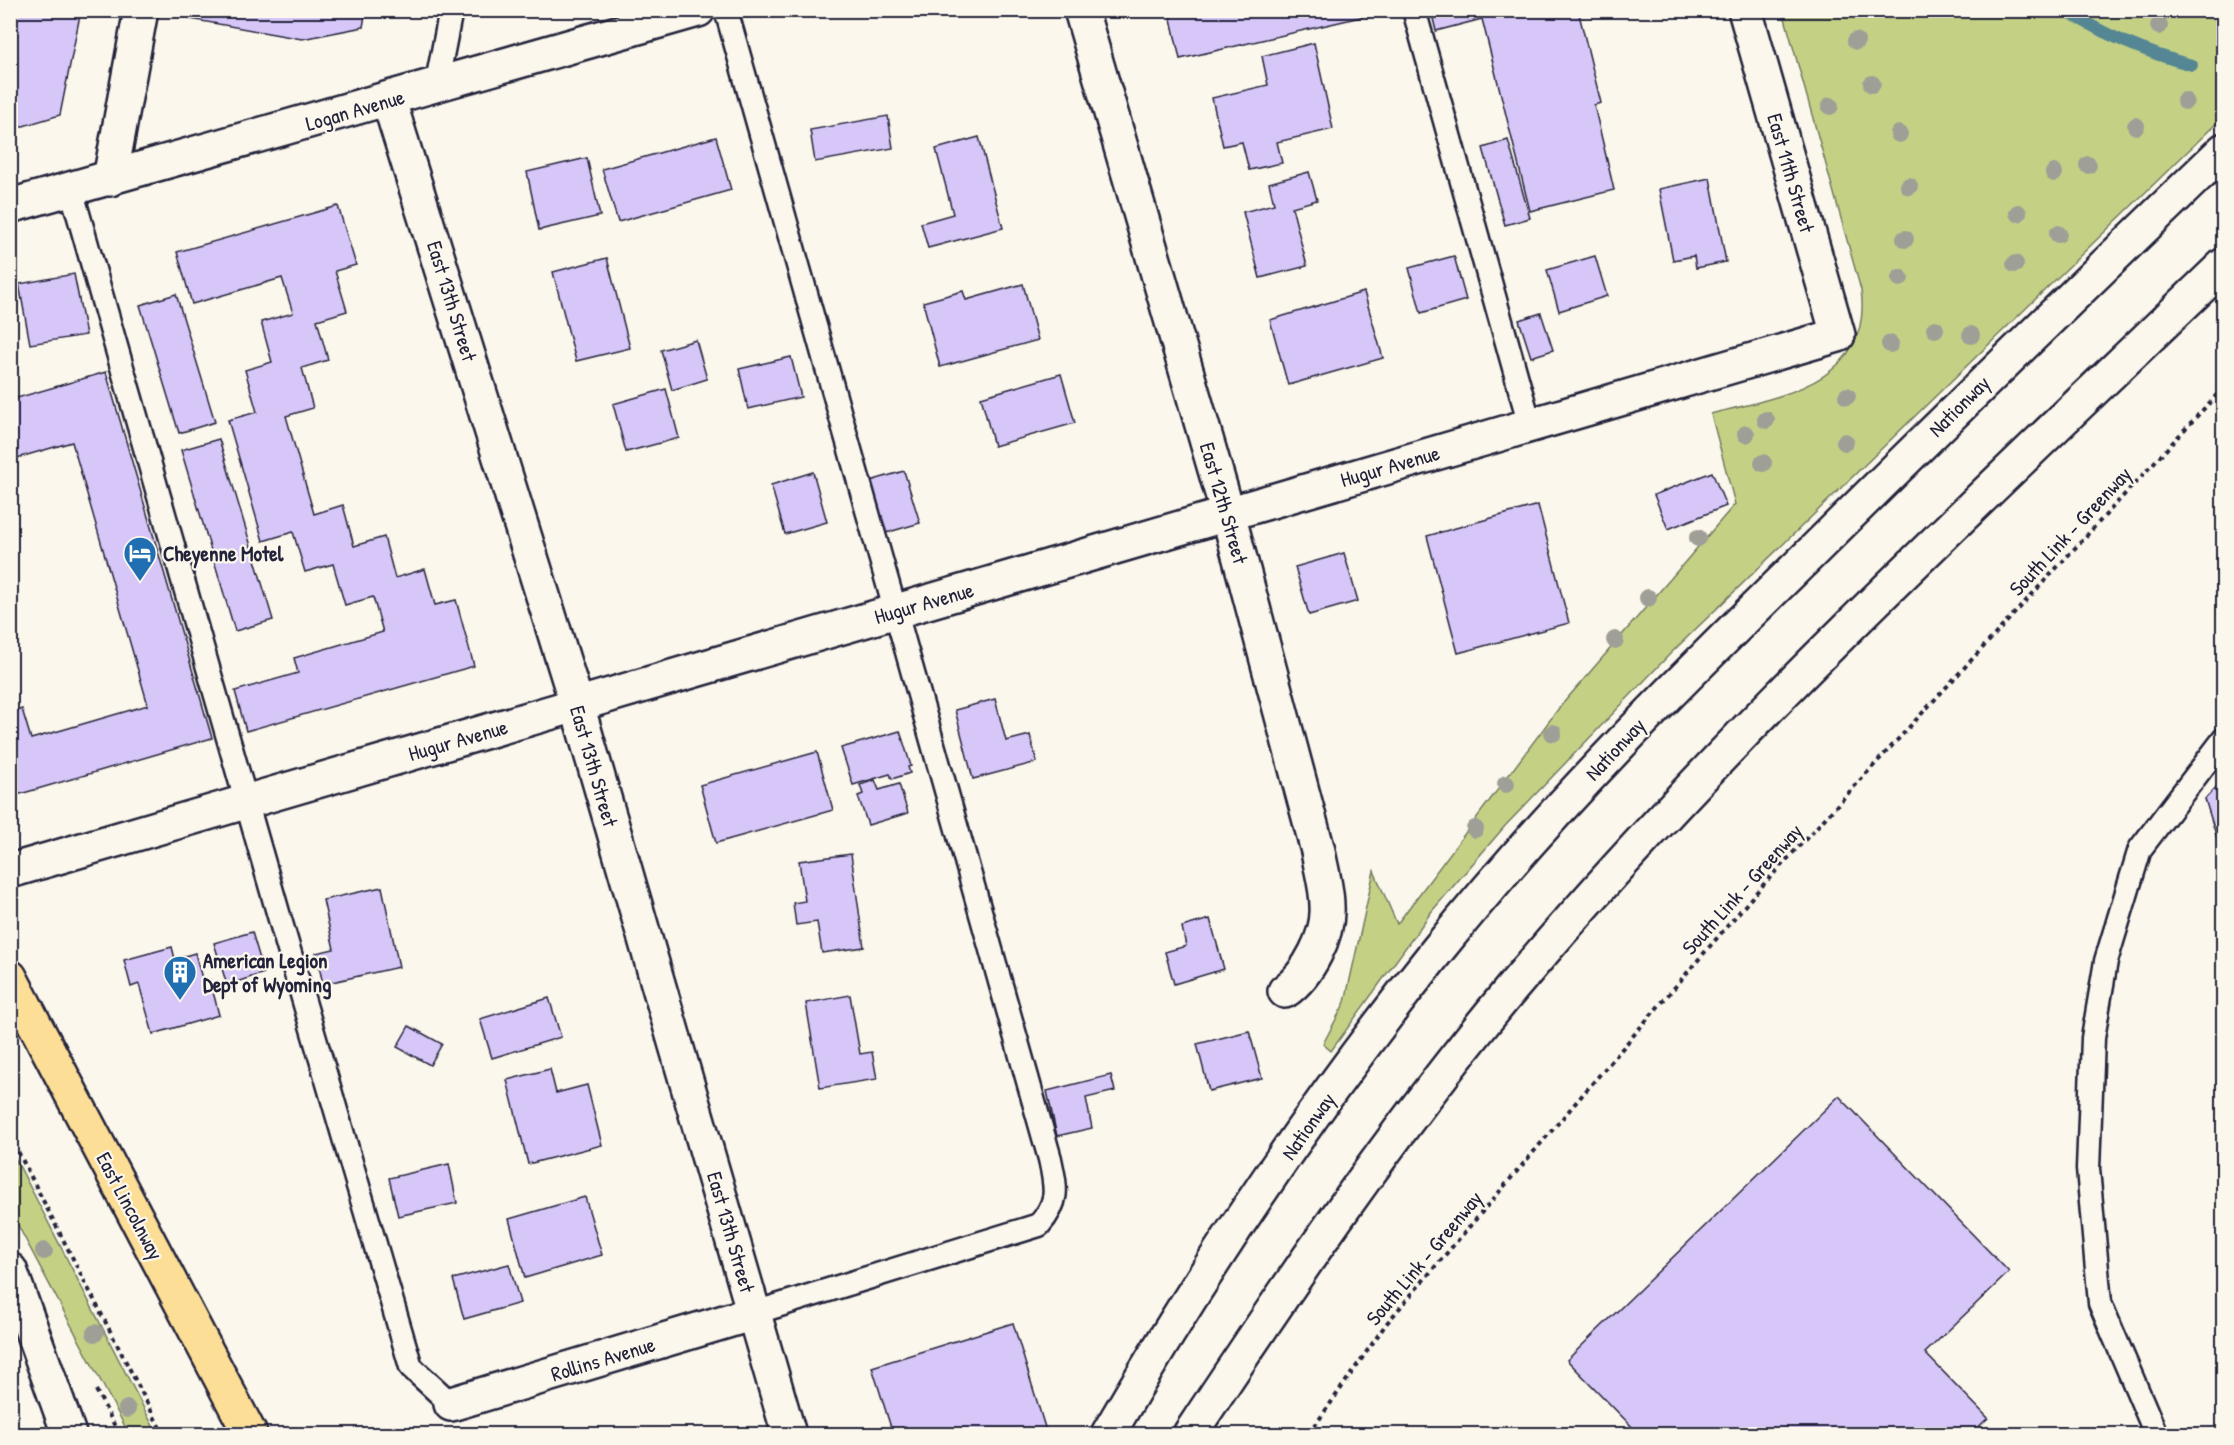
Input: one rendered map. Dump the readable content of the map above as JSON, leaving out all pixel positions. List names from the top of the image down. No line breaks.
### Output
{"streets":{"main road":["East Lincolnway"],"street":["Logan Avenue","East 11th Street","East 13th Street","Nationway","Hugur Avenue","East 12th Street","Rollins Avenue"],"path":["South Link - Greenway"]},"crossings":[["Logan Avenue","East 13th Street"],["East 11th Street","Hugur Avenue"],["East 13th Street","Hugur Avenue"],["East 13th Street","Rollins Avenue"],["Hugur Avenue","East 12th Street"]],"places":{"hotel":["Cheyenne Motel"],"building":["American Legion Dept of Wyoming"]}}
